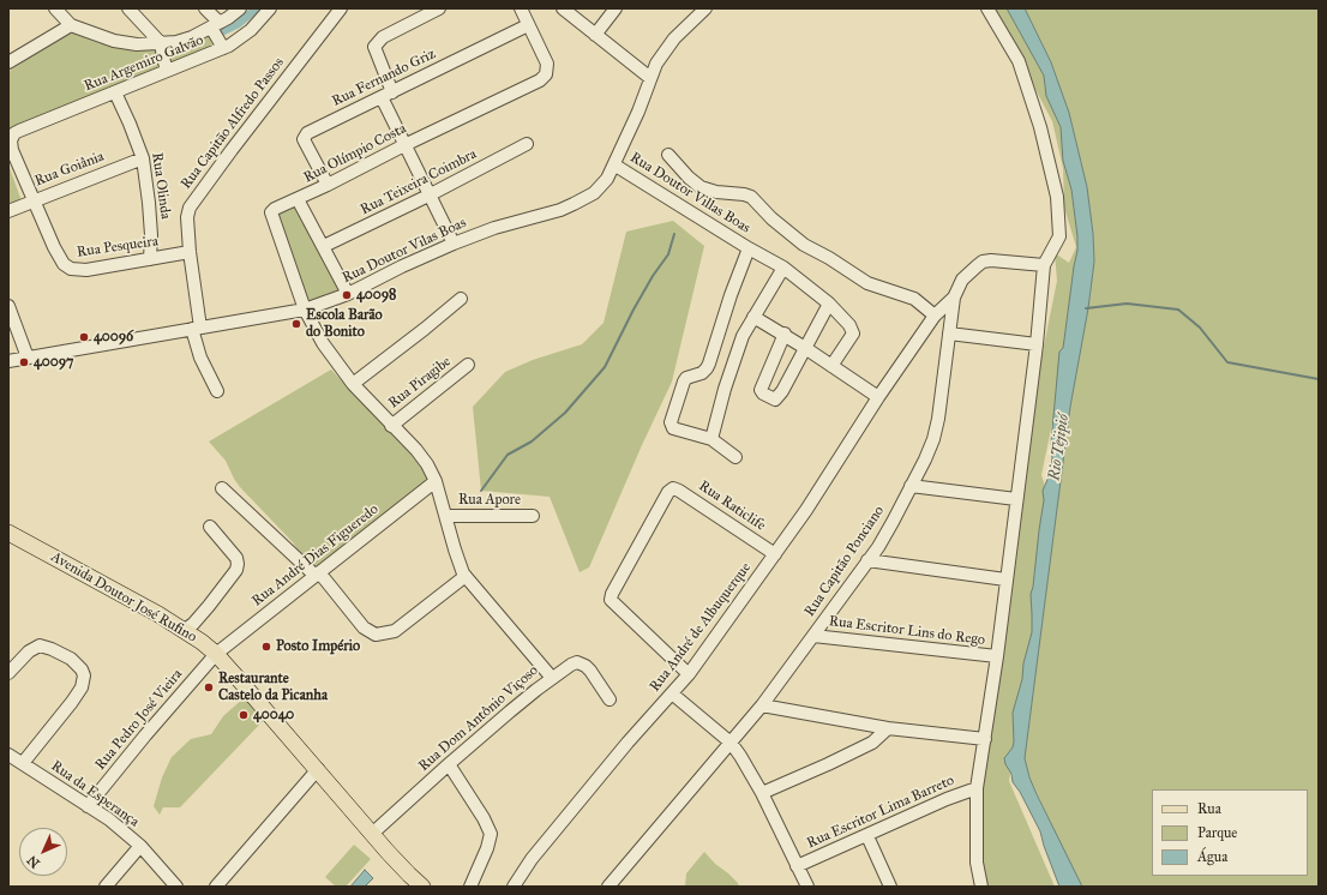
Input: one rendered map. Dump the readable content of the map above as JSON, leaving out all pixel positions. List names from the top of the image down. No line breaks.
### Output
{"streets":{"main road":["Avenida Doutor José Rufino"],"street":["Rua Argemiro Galvão","Rua Fernando Griz","Rua Capitão Alfredo Passos","Rua Olímpio Costa","Rua Goiânia","Rua Teixeira Coimbra","Rua Olinda","Rua Doutor Villas Boas","Rua Pesqueira","Rua Doutor Vilas Boas","Rua Piragibe","Rua Apore","Rua Raticlife","Rua André Dias Figueredo","Rua Capitão Ponciano","Rua André de Albuquerque","Rua Escritor Lins do Rego","Rua Dom Antônio Viçoso","Rua Pedro José Vieira","Rua da Esperança","Rua Escritor Lima Barreto"]},"crossings":[["Rua Argemiro Galvão","Rua Olinda"],["Rua Argemiro Galvão","Rua Pesqueira"],["Rua Fernando Griz","Rua Olímpio Costa"],["Rua Capitão Alfredo Passos","Rua Pesqueira"],["Rua Capitão Alfredo Passos","Rua Doutor Vilas Boas"],["Rua Olímpio Costa","Rua Doutor Vilas Boas"],["Rua Olímpio Costa","Rua Dom Antônio Viçoso"],["Rua Goiânia","Rua Olinda"],["Rua Goiânia","Rua Pesqueira"],["Rua Olinda","Rua Pesqueira"],["Rua Doutor Villas Boas","Rua Doutor Vilas Boas"],["Rua Doutor Vilas Boas","Rua Dom Antônio Viçoso"],["Rua Piragibe","Rua Dom Antônio Viçoso"],["Rua Apore","Rua Dom Antônio Viçoso"],["Rua Raticlife","Rua André de Albuquerque"],["Rua André Dias Figueredo","Avenida Doutor José Rufino"],["Rua André Dias Figueredo","Rua Dom Antônio Viçoso"],["Rua André Dias Figueredo","Rua Pedro José Vieira"],["Rua Capitão Ponciano","Rua André de Albuquerque"],["Rua Capitão Ponciano","Rua Escritor Lins do Rego"],["Avenida Doutor José Rufino","Rua Dom Antônio Viçoso"],["Avenida Doutor José Rufino","Rua Pedro José Vieira"],["Rua Pedro José Vieira","Rua da Esperança"]],"water":["Rio Tejipió"],"places":["40098","Escola Barão do Bonito","40096","40097","Posto Império","Restaurante Castelo da Picanha","40040"],"legend":["Rua","Parque","Água"],"north":"bottom left"}
